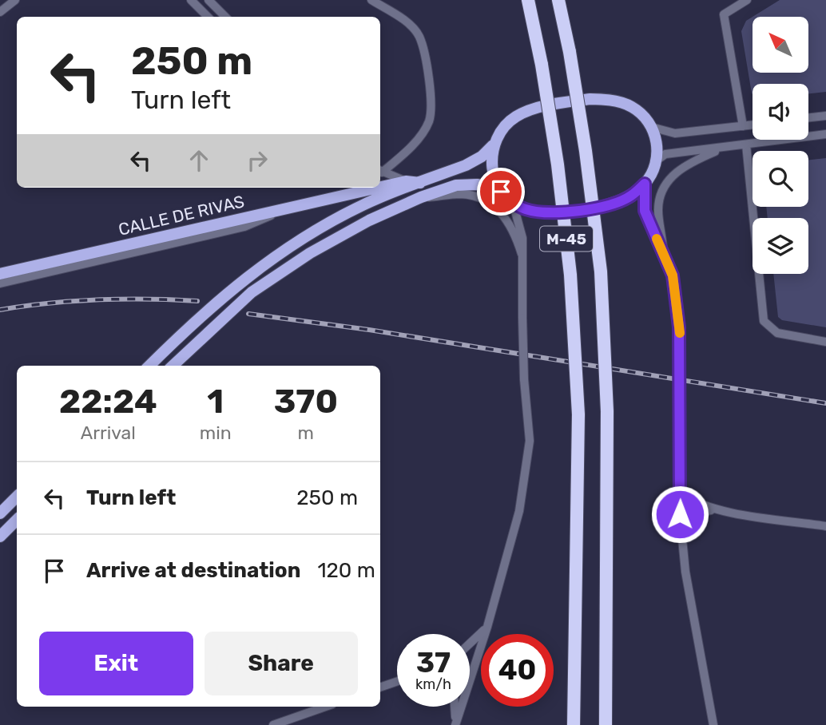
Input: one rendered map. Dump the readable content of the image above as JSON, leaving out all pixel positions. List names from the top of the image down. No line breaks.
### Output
{"streets":{"highway":["M-45"],"main road":["CALLE DE RIVAS"]},"north":"top left","page":{"turn":["250 m","Turn left"],"eta":["22:24","Arrival","1","min","370","m"],"list":[{"name":"Turn left","value":"250 m"},{"name":"Arrive at destination","value":"120 m"}],"buttons":["Exit","Share"],"speed":"37 km/h","limit":"40"}}
